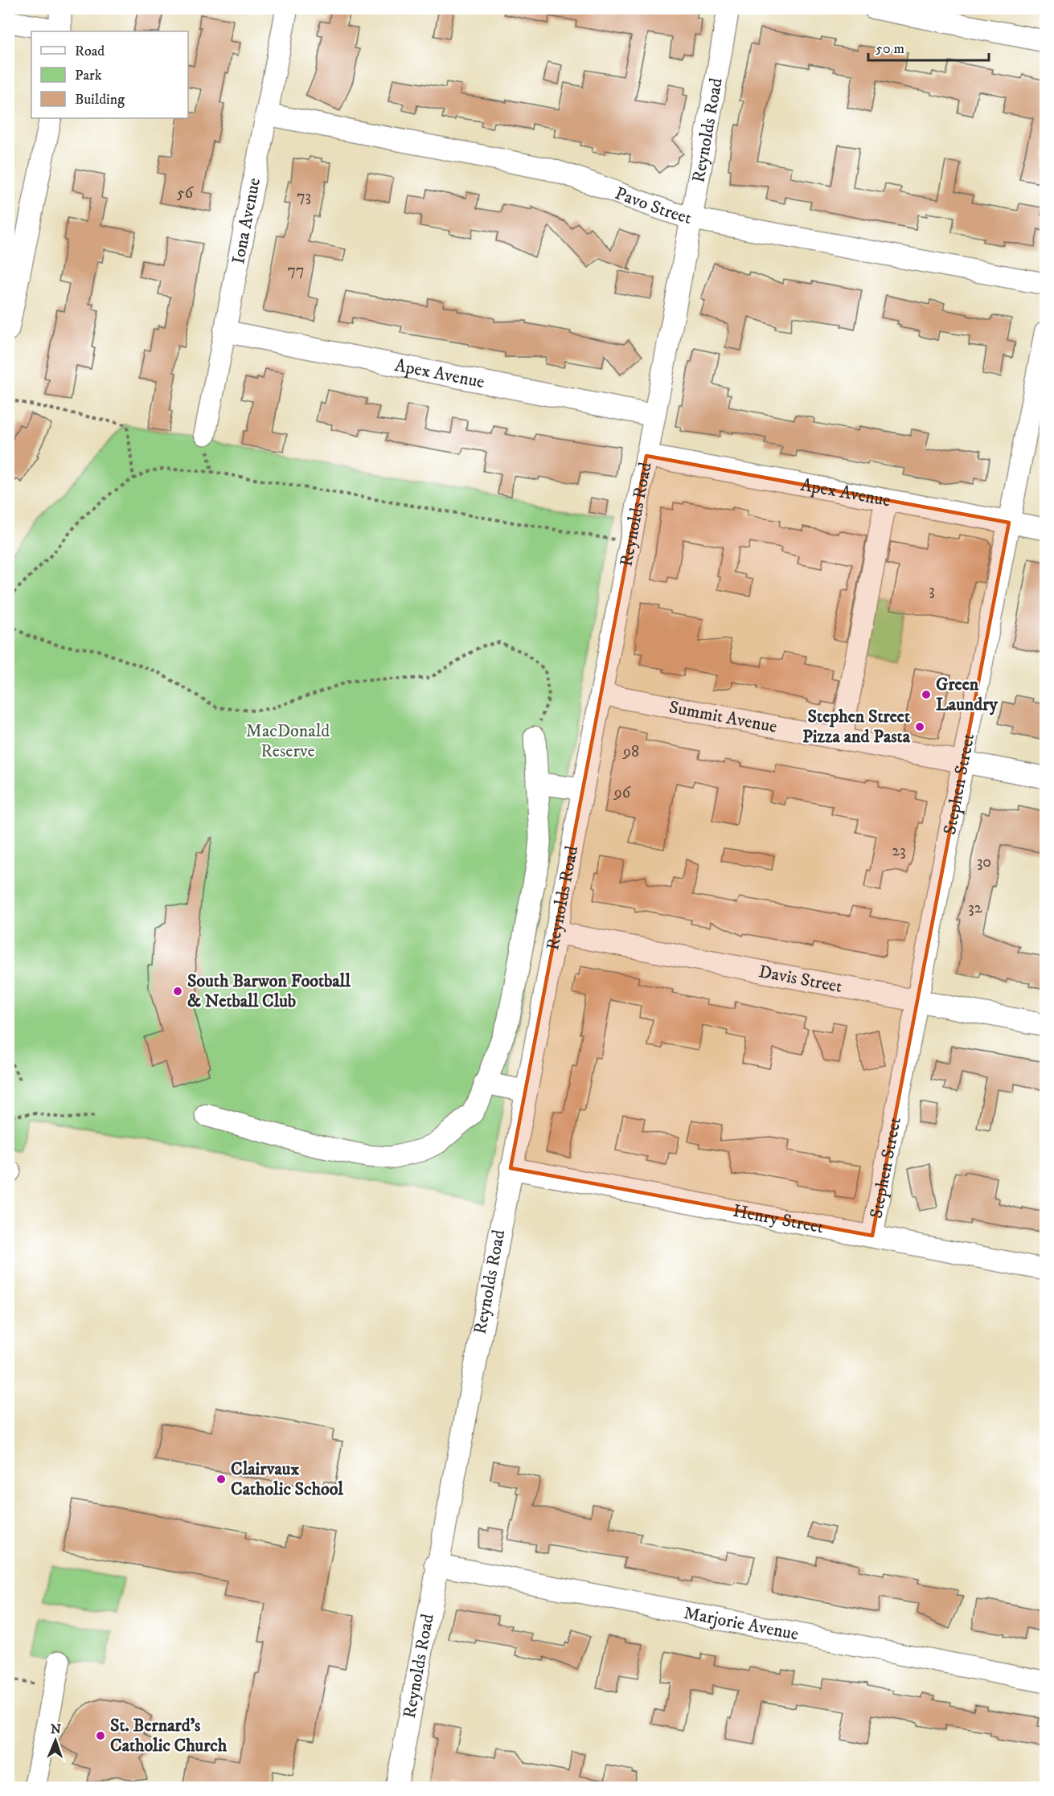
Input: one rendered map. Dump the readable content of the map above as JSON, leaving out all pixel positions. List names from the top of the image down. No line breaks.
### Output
{"streets":{"street":["Reynolds Road","Pavo Street","Iona Avenue","Apex Avenue","Summit Avenue","Stephen Street","Davis Street","Henry Street","Marjorie Avenue"]},"crossings":[["Reynolds Road","Pavo Street"],["Reynolds Road","Apex Avenue"],["Reynolds Road","Summit Avenue"],["Reynolds Road","Davis Street"],["Reynolds Road","Henry Street"],["Reynolds Road","Marjorie Avenue"],["Pavo Street","Iona Avenue"],["Iona Avenue","Apex Avenue"],["Apex Avenue","Stephen Street"],["Summit Avenue","Stephen Street"],["Stephen Street","Davis Street"],["Stephen Street","Henry Street"]],"parks":["MacDonald Reserve"],"places":["Green Laundry","Stephen Street Pizza and Pasta","South Barwon Football & Netball Club","Clairvaux Catholic School","St. Bernard's Catholic Church"],"house_numbers":["56","73","77","3","98","96","23","30","32"],"legend":["Road","Park","Building"],"scale_bar":"50 m","north":"top"}
